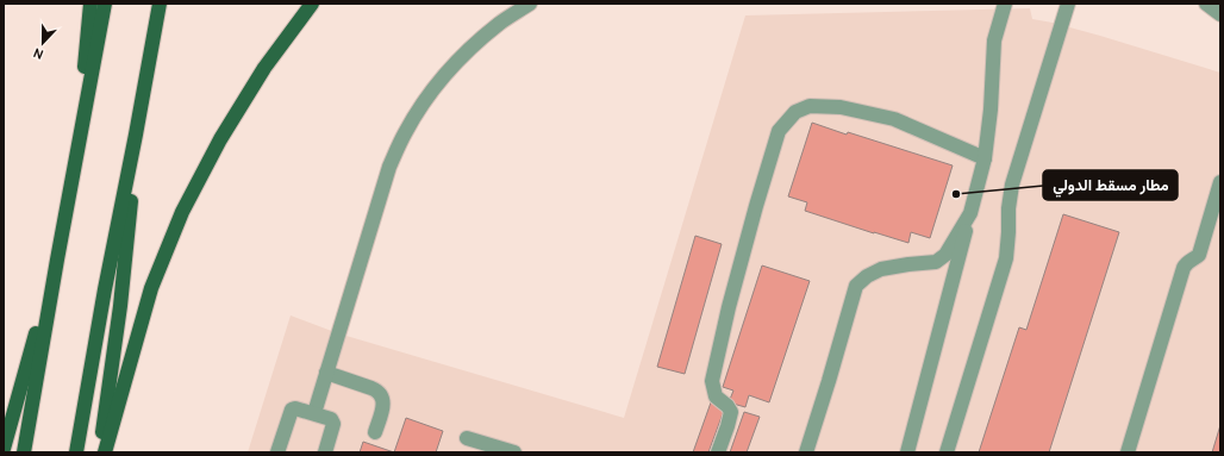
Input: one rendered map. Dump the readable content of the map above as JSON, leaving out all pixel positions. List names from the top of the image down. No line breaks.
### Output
{"places":["مطار مسقط الدولي"],"north":"bottom"}
